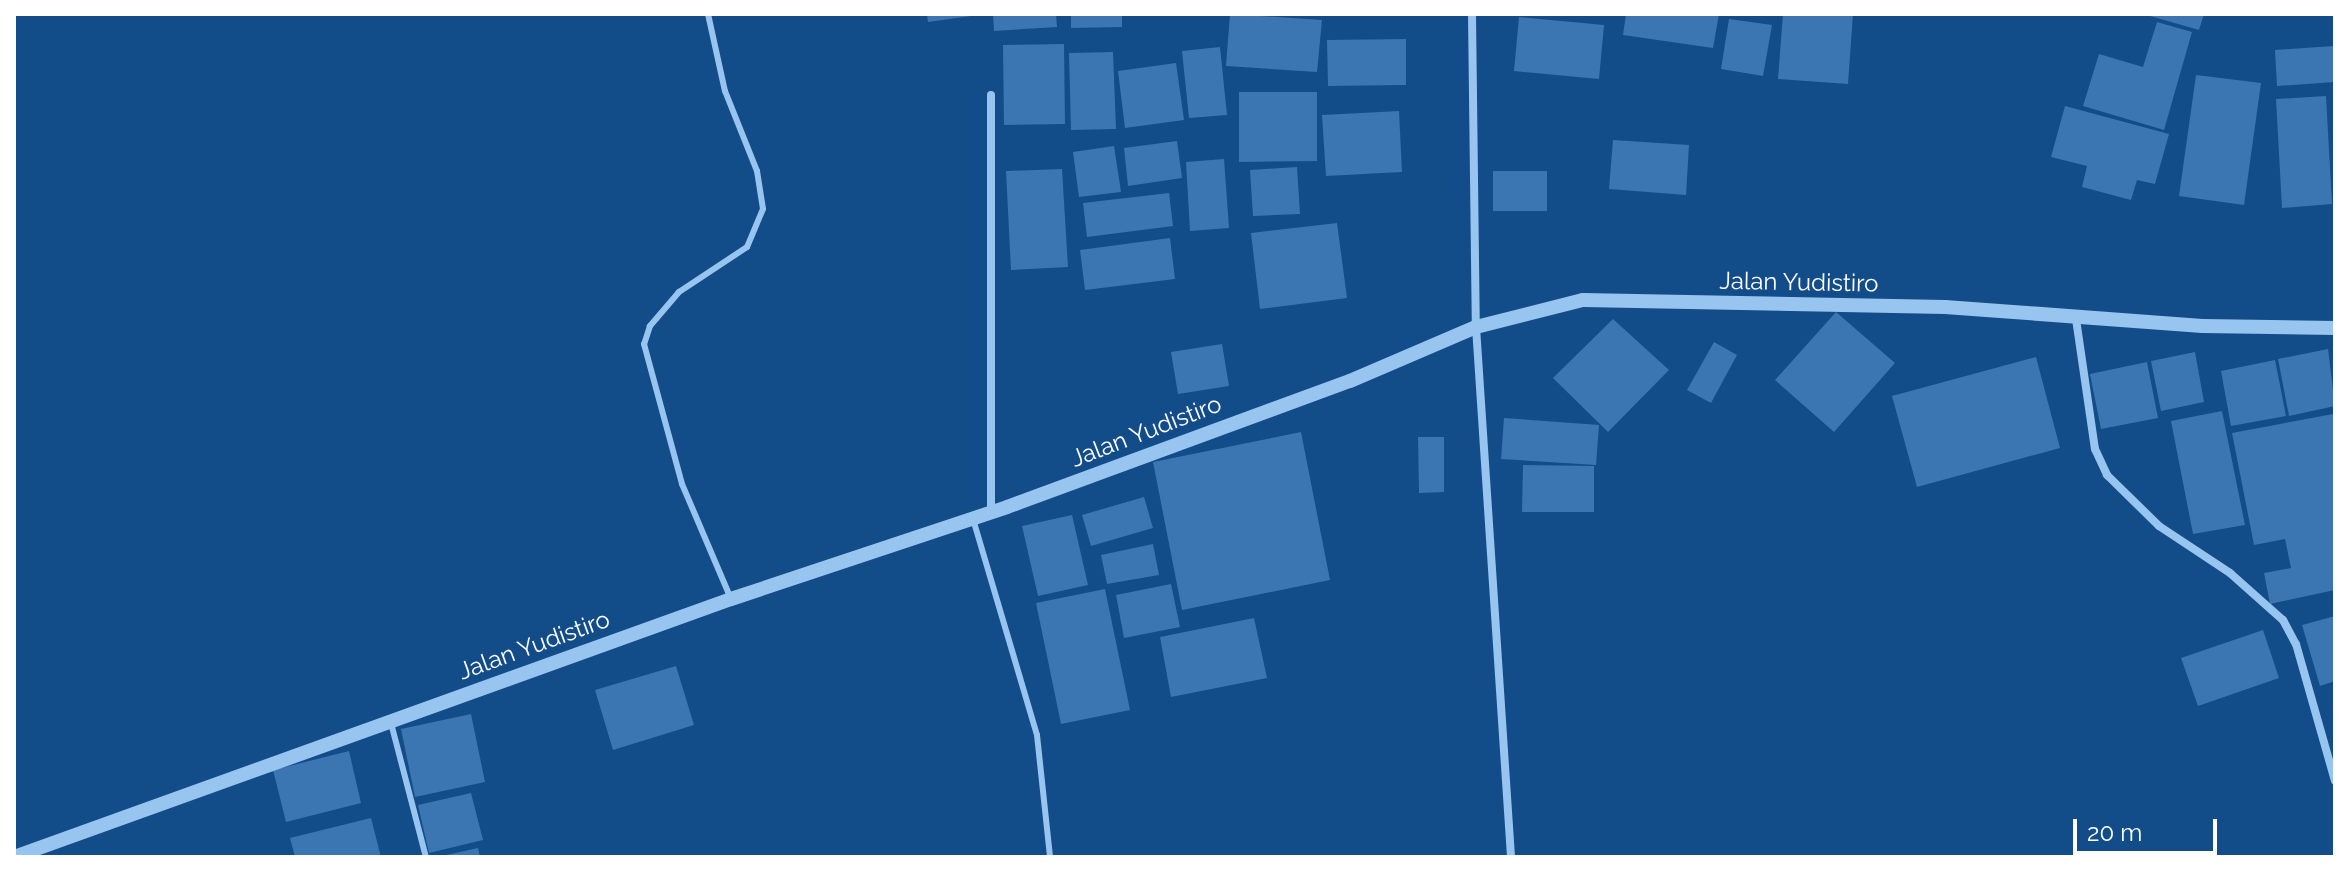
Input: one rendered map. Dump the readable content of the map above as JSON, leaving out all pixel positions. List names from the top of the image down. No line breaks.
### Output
{"streets":{"street":["Jalan Yudistiro"]},"scale_bar":"20 m"}
